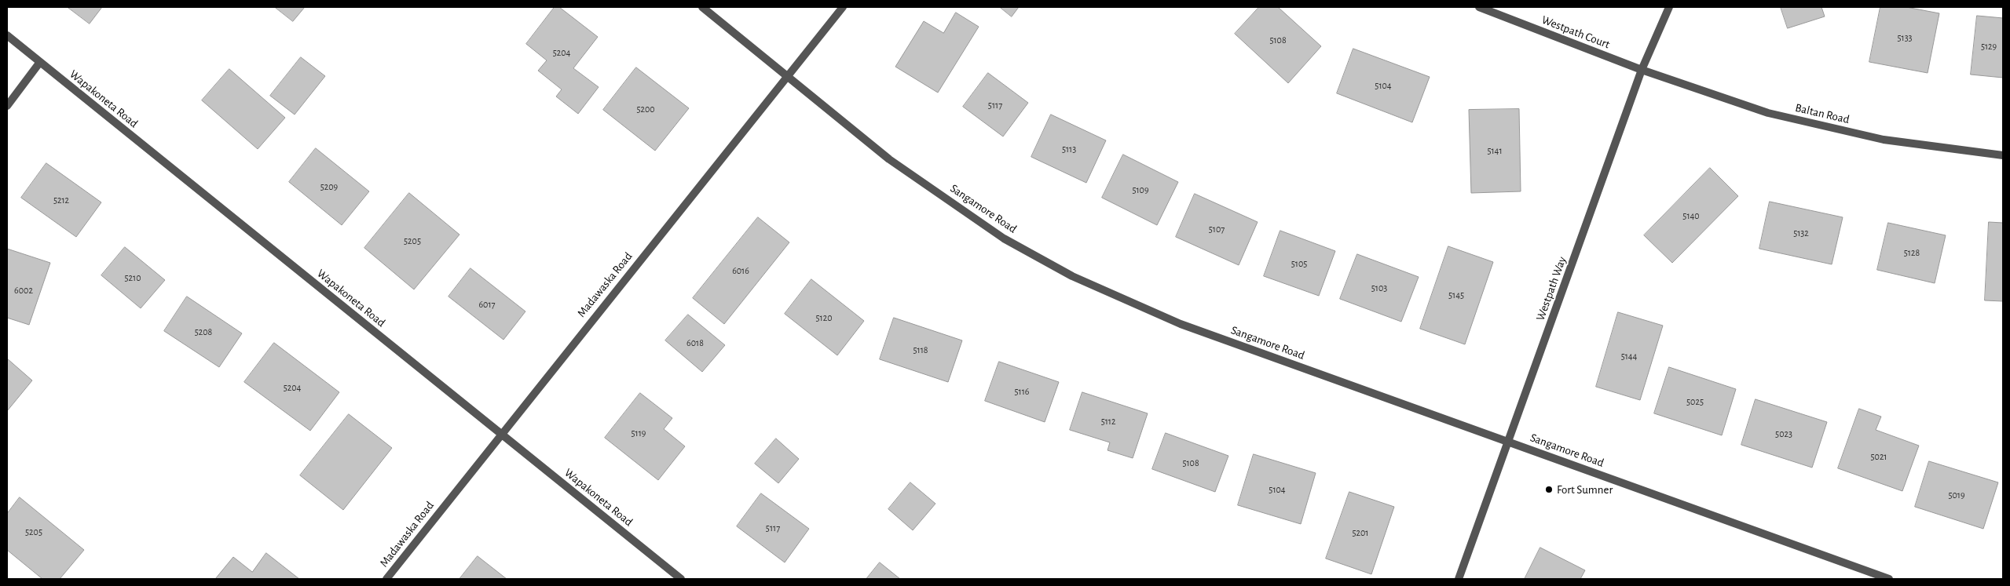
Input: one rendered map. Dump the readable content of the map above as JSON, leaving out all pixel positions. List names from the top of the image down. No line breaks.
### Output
{"streets":{"street":["Westpath Court","Wapakoneta Road","Baltan Road","Sangamore Road","Madawaska Road","Westpath Way"]},"crossings":[["Westpath Court","Baltan Road"],["Westpath Court","Westpath Way"],["Wapakoneta Road","Madawaska Road"],["Baltan Road","Westpath Way"],["Sangamore Road","Madawaska Road"],["Sangamore Road","Westpath Way"]],"places":["Fort Sumner"],"house_numbers":["5133","5108","5129","5204","5104","5117","5200","5113","5141","5209","5109","5212","5140","5107","5132","5205","5128","5105","6016","5210","5103","6002","5145","6017","5120","5208","6018","5118","5144","5204","5116","5025","5112","5119","5023","5021","5108","5104","5019","5117","5205","5201"]}
